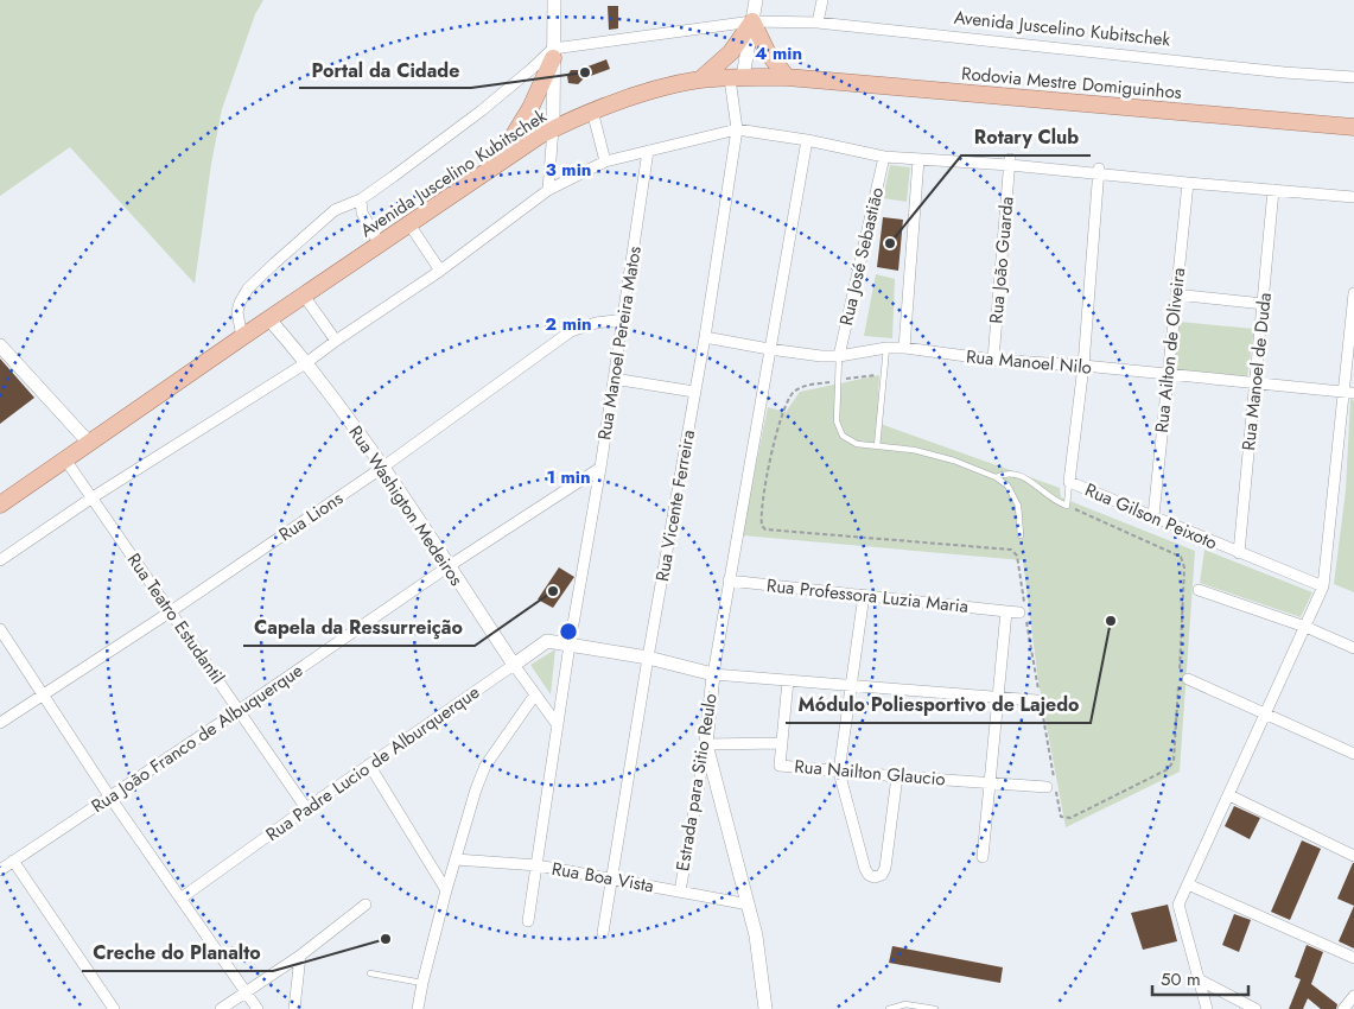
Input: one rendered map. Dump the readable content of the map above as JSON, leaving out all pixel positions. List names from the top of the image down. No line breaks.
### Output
{"streets":{"main road":["Avenida Juscelino Kubitschek","Rodovia Mestre Domiguinhos"],"street":["Rua José Sebastião","Rua João Guarda","Rua Manoel Pereira Matos","Rua Ailton de Oliveira","Rua Manoel Nilo","Rua Manoel de Duda","Rua Washigton Medeiros","Rua Vicente Ferreira","Rua Lions","Rua Gilson Peixoto","Rua Professora Luzia Maria","Rua Teatro Estudantil","Rua João Franco de Albuquerque","Rua Padre Lucio de Alburquerque","Rua Nailton Glaucio","Estrada para Sitio Reulo","Rua Boa Vista"]},"crossings":[["Avenida Juscelino Kubitschek","Rodovia Mestre Domiguinhos"],["Avenida Juscelino Kubitschek","Rua Washigton Medeiros"],["Avenida Juscelino Kubitschek","Rua Vicente Ferreira"],["Avenida Juscelino Kubitschek","Rua Teatro Estudantil"],["Rua José Sebastião","Rua Manoel Nilo"],["Rua João Guarda","Rua Manoel Nilo"],["Rua Manoel Pereira Matos","Rua Washigton Medeiros"],["Rua Manoel Pereira Matos","Rua Lions"],["Rua Manoel Pereira Matos","Rua João Franco de Albuquerque"],["Rua Manoel Pereira Matos","Rua Padre Lucio de Alburquerque"],["Rua Manoel Pereira Matos","Rua Boa Vista"],["Rua Ailton de Oliveira","Rua Manoel Nilo"],["Rua Ailton de Oliveira","Rua Gilson Peixoto"],["Rua Manoel Nilo","Rua Manoel de Duda"],["Rua Manoel Nilo","Rua Vicente Ferreira"],["Rua Manoel Nilo","Rua Gilson Peixoto"],["Rua Manoel de Duda","Rua Gilson Peixoto"],["Rua Washigton Medeiros","Rua Lions"],["Rua Washigton Medeiros","Rua João Franco de Albuquerque"],["Rua Washigton Medeiros","Rua Padre Lucio de Alburquerque"],["Rua Vicente Ferreira","Rua Padre Lucio de Alburquerque"],["Rua Vicente Ferreira","Rua Boa Vista"],["Rua Lions","Rua Teatro Estudantil"],["Rua Teatro Estudantil","Rua João Franco de Albuquerque"],["Rua Teatro Estudantil","Rua Padre Lucio de Alburquerque"],["Rua Padre Lucio de Alburquerque","Estrada para Sitio Reulo"],["Estrada para Sitio Reulo","Rua Boa Vista"]],"places":["Portal da Cidade","Rotary Club","Capela da Ressurreição","Módulo Poliesportivo de Lajedo","Creche do Planalto"],"scale_bar":"50 m","rings":["4 min","3 min","2 min","1 min"]}
